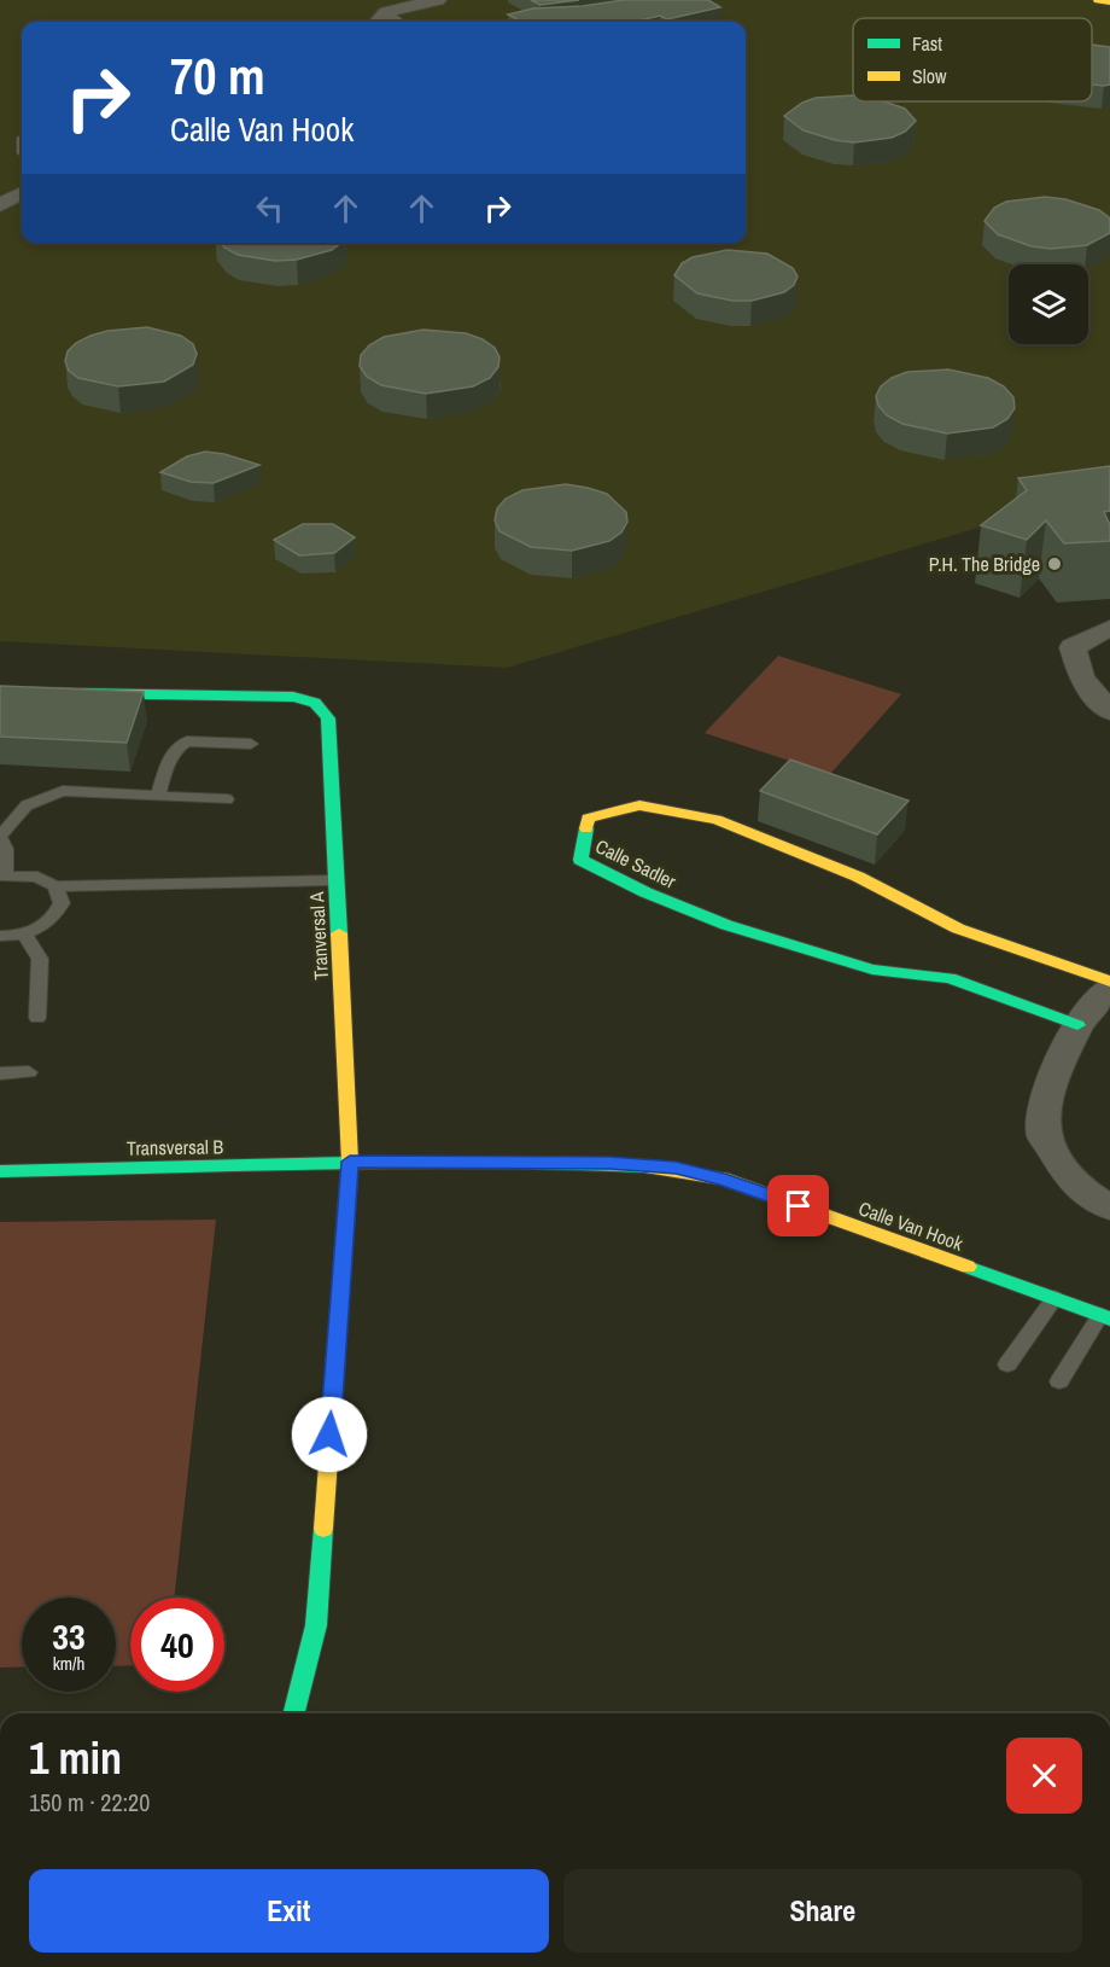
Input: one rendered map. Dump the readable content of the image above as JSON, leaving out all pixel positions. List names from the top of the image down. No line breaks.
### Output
{"streets":{"main road":["Calle Sadler","Tranversal A","Transversal B","Calle Van Hook"]},"crossings":[["Tranversal A","Transversal B"],["Tranversal A","Calle Van Hook"],["Transversal B","Calle Van Hook"]],"places":["P.H. The Bridge"],"legend":["Fast","Slow"],"page":{"turn":["70 m","Calle Van Hook"],"speed":"33 km/h","limit":"40","heading":["1 min","150 m · 22:20"],"buttons":["Exit","Share"]}}
